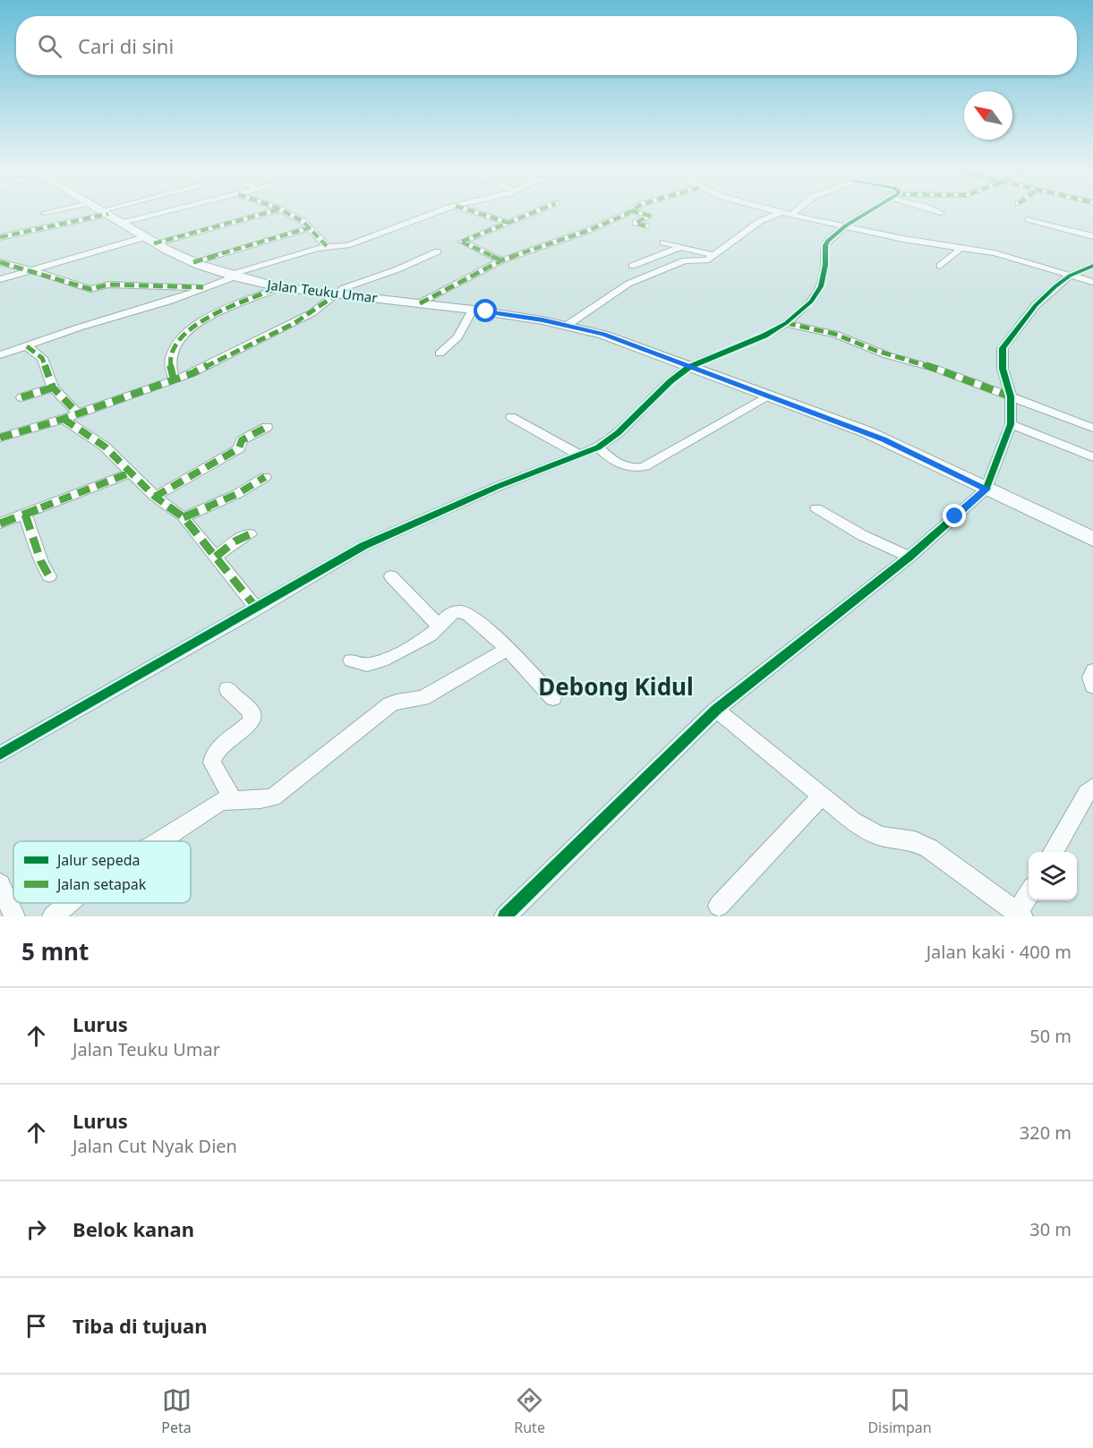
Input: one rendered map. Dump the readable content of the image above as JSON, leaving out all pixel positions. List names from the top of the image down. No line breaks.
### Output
{"streets":{"main road":["Jalan Teuku Umar"]},"districts":["Debong Kidul"],"legend":["Jalur sepeda","Jalan setapak"],"north":"top left","page":{"search":"Cari di sini","heading":["5 mnt","Jalan kaki · 400 m"],"list":[["Lurus","Jalan Teuku Umar","50 m"],["Lurus","Jalan Cut Nyak Dien","320 m"],["Belok kanan","30 m"],"Tiba di tujuan"],"nav":["Peta","Rute","Disimpan"]}}
